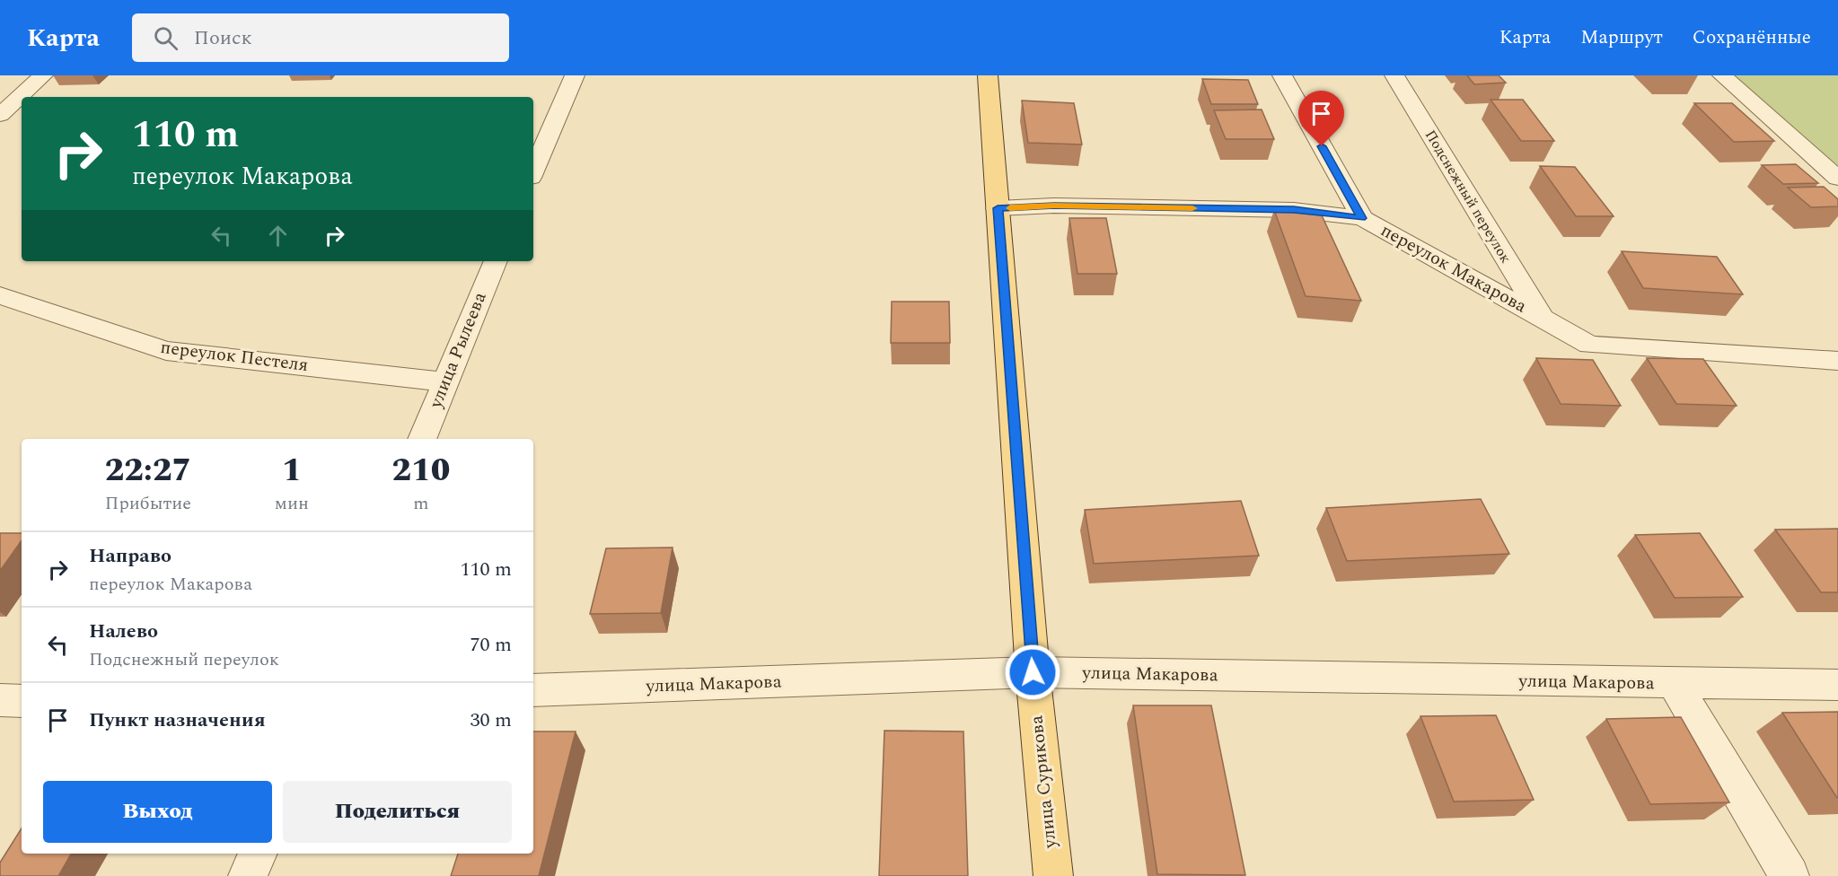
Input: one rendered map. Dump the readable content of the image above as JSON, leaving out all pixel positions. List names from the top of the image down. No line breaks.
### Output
{"streets":{"main road":["улица Сурикова"],"street":["Подснежный переулок","переулок Макарова","улица Рылеева","переулок Пестеля","улица Макарова"]},"crossings":[["Подснежный переулок","переулок Макарова"],["переулок Макарова","улица Сурикова"],["улица Рылеева","переулок Пестеля"],["улица Макарова","улица Сурикова"]],"page":{"header":"Карта","search":"Поиск","nav":["Карта","Маршрут","Сохранённые"],"turn":["110 m","переулок Макарова"],"eta":["22:27","Прибытие","1","мин","210","m"],"list":[{"name":"Направо","note":"переулок Макарова","value":"110 m"},{"name":"Налево","note":"Подснежный переулок","value":"70 m"},{"name":"Пункт назначения","value":"30 m"}],"buttons":["Выход","Поделиться"]}}
